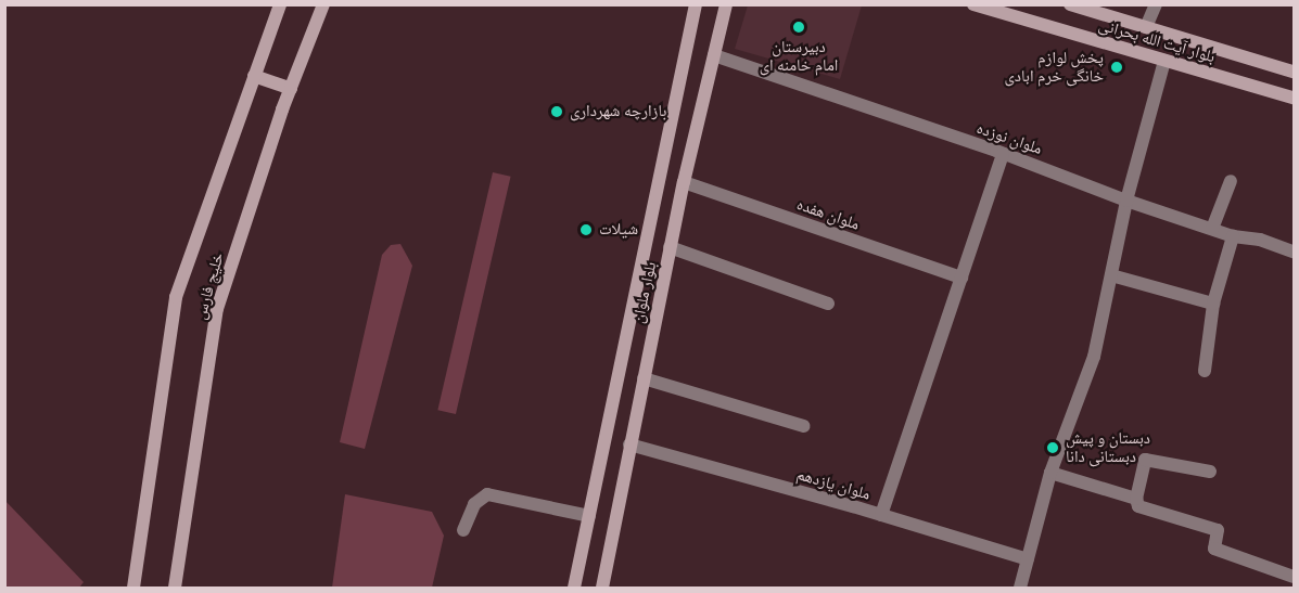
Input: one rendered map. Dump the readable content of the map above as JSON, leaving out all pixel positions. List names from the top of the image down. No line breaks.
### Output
{"streets":{"main road":["بلوار آیت الله بحرانی","خلیج فارس","بلوار ملوان"],"street":["ملوان نوزده","ملوان هفده","ملوان یازدهم"]},"crossings":[["ملوان نوزده","بلوار ملوان"],["ملوان هفده","بلوار ملوان"],["بلوار ملوان","ملوان یازدهم"]],"places":["دبیرستان امام خامنه ای","پخش لوازم خانگی خرم ابادی","بازارچه شهرداری","شیلات","دبستان و پیش دبستانی دانا"]}
